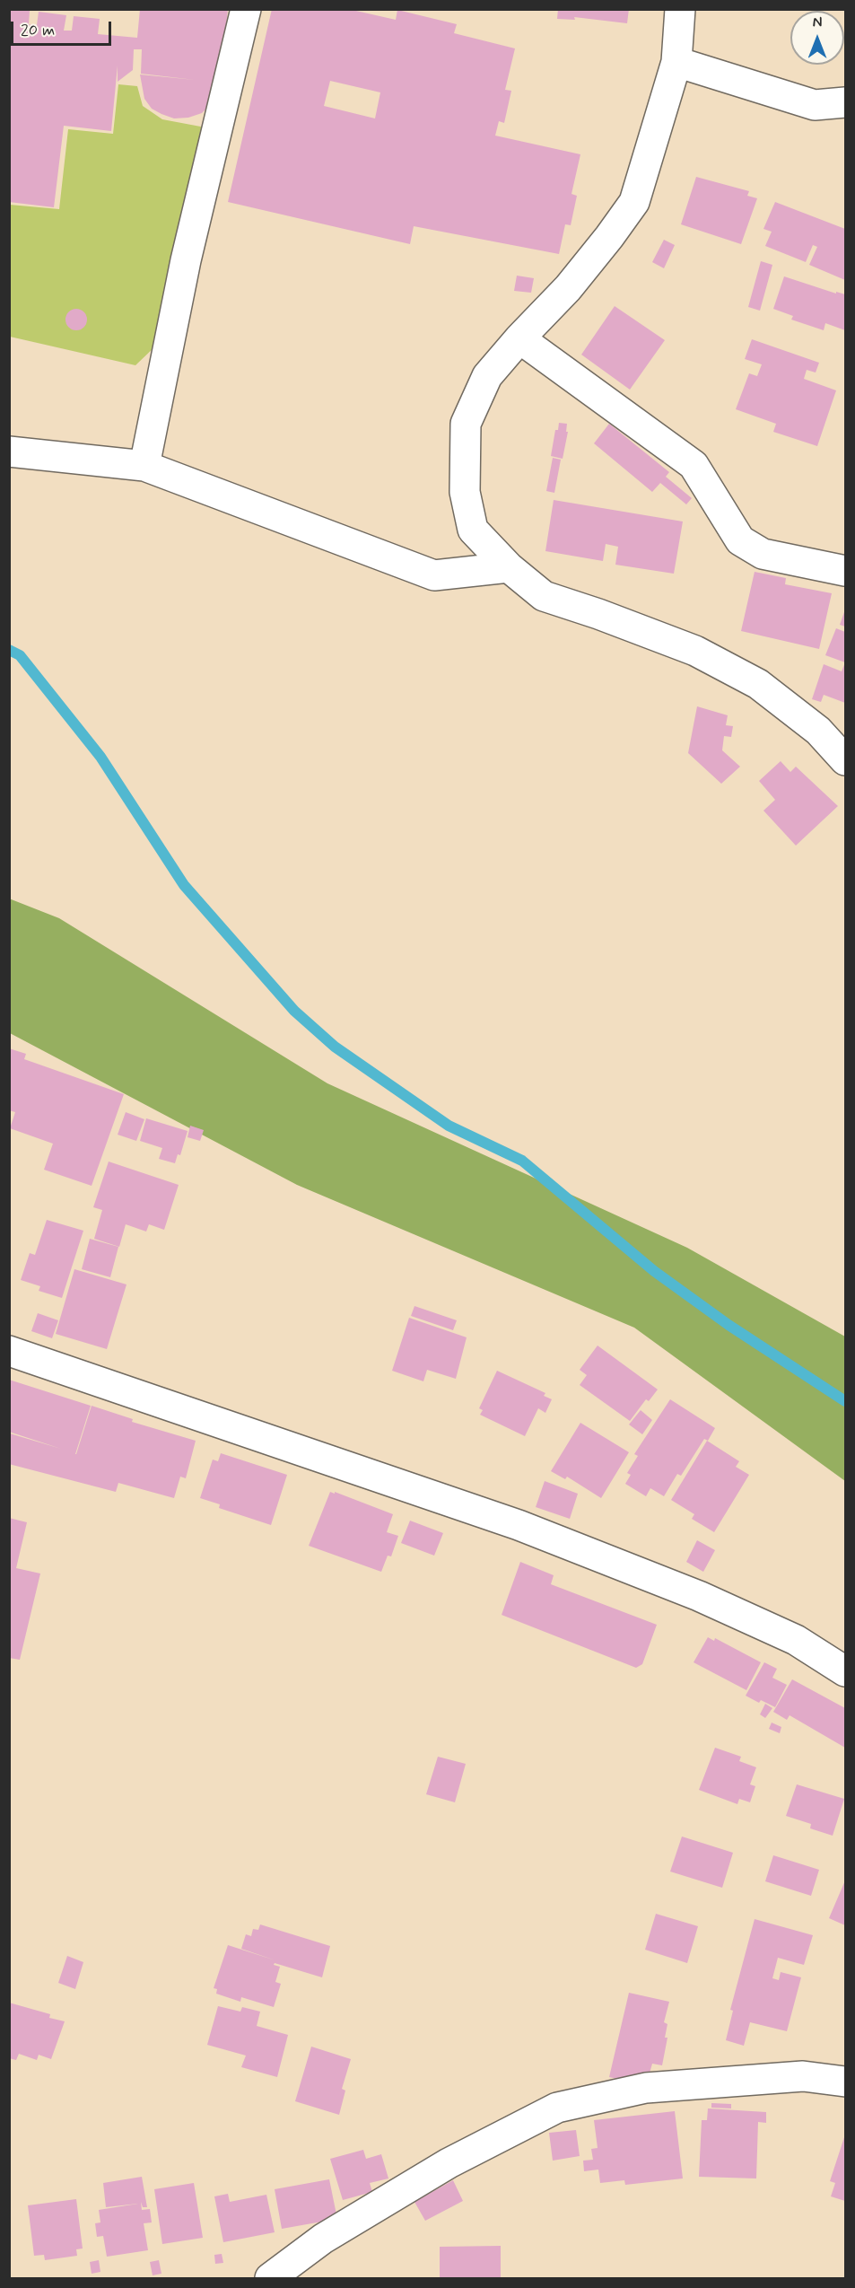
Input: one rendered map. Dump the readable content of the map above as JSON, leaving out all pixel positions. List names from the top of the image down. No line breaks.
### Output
{"scale_bar":"20 m","north":"top"}
